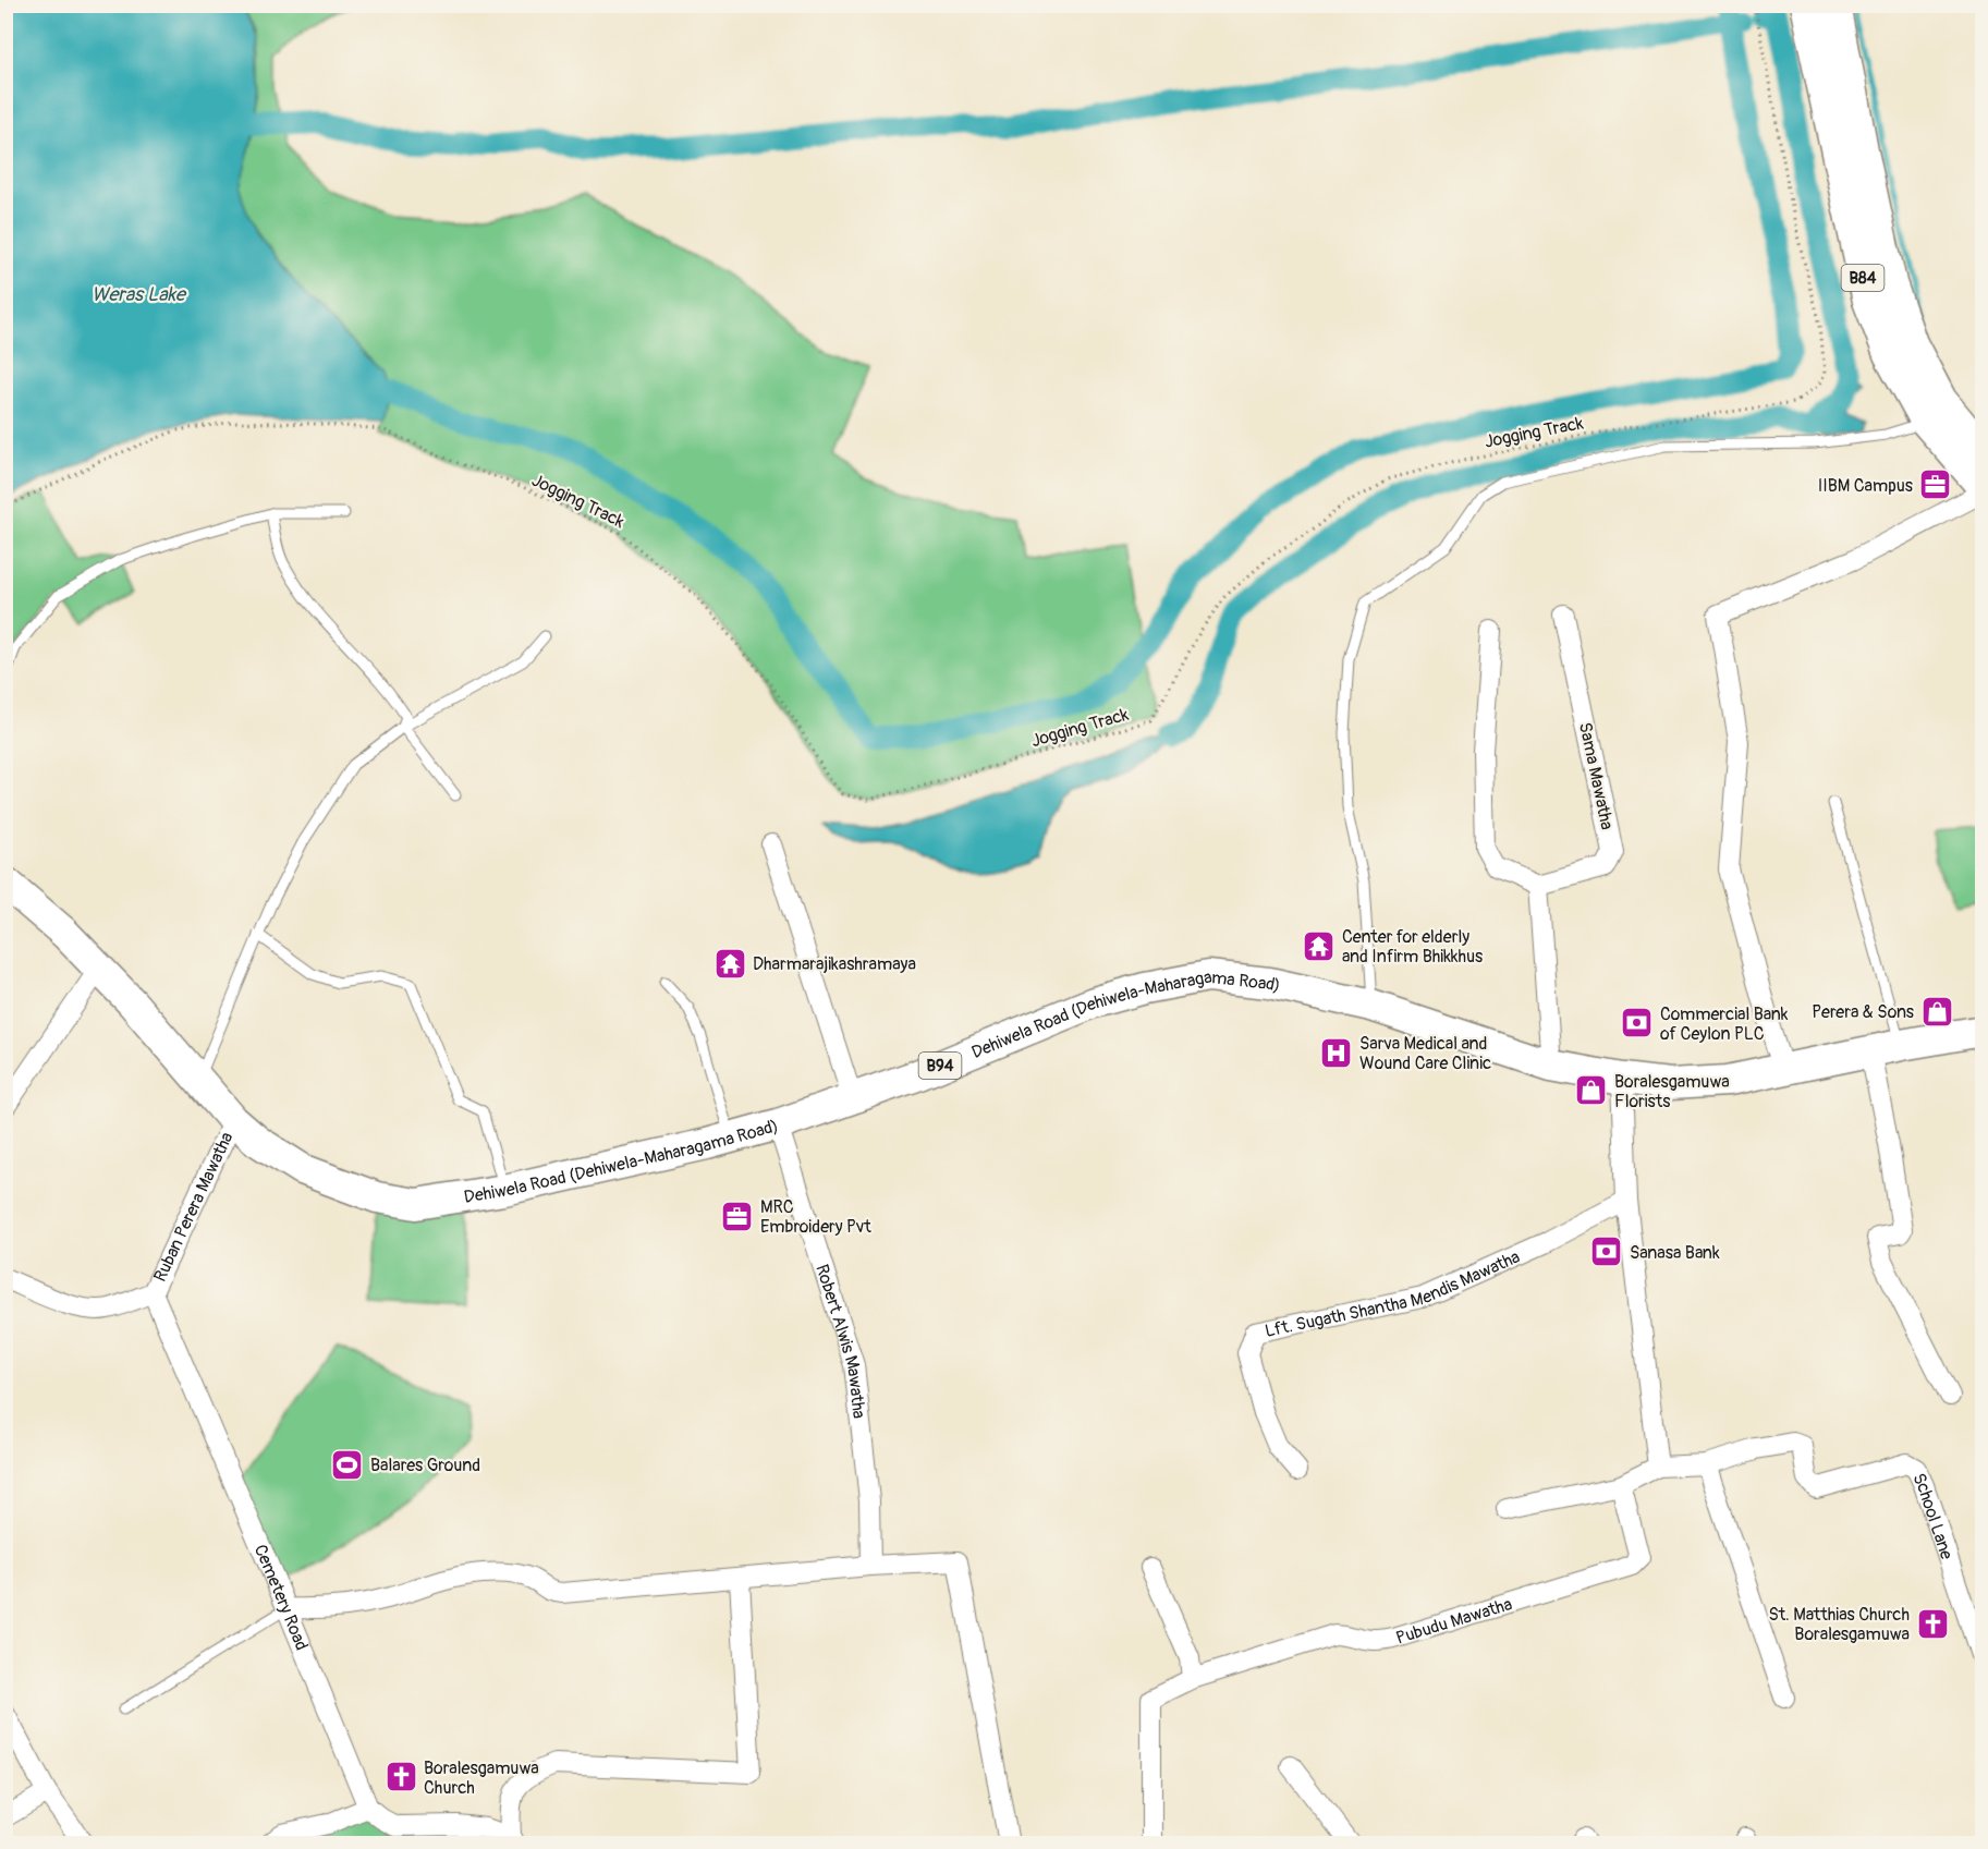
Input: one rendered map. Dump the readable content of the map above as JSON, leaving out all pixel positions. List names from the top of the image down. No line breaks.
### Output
{"streets":{"main road":["B84","Dehiwela Road (Dehiwela-Maharagama Road)","B94"],"street":["Sama Mawatha","Ruban Perera Mawatha","Lft. Sugath Shantha Mendis Mawatha","Robert Alwis Mawatha","School Lane","Cemetery Road","Pubudu Mawatha"],"path":["Jogging Track"]},"crossings":[["Dehiwela Road (Dehiwela-Maharagama Road)","Ruban Perera Mawatha"],["Dehiwela Road (Dehiwela-Maharagama Road)","Robert Alwis Mawatha"],["Ruban Perera Mawatha","Cemetery Road"],["School Lane","Pubudu Mawatha"]],"water":["Weras Lake"],"places":{"office":["IIBM Campus","MRC Embroidery Pvt"],"temple":["Center for elderly and Infirm Bhikkhus","Dharmarajikashramaya"],"shop":["Perera & Sons","Boralesgamuwa Florists"],"bank":["Commercial Bank of Ceylon PLC","Sanasa Bank"],"hospital":["Sarva Medical and Wound Care Clinic"],"sports":["Balares Ground"],"church":["St. Matthias Church Boralesgamuwa","Boralesgamuwa Church"]}}
